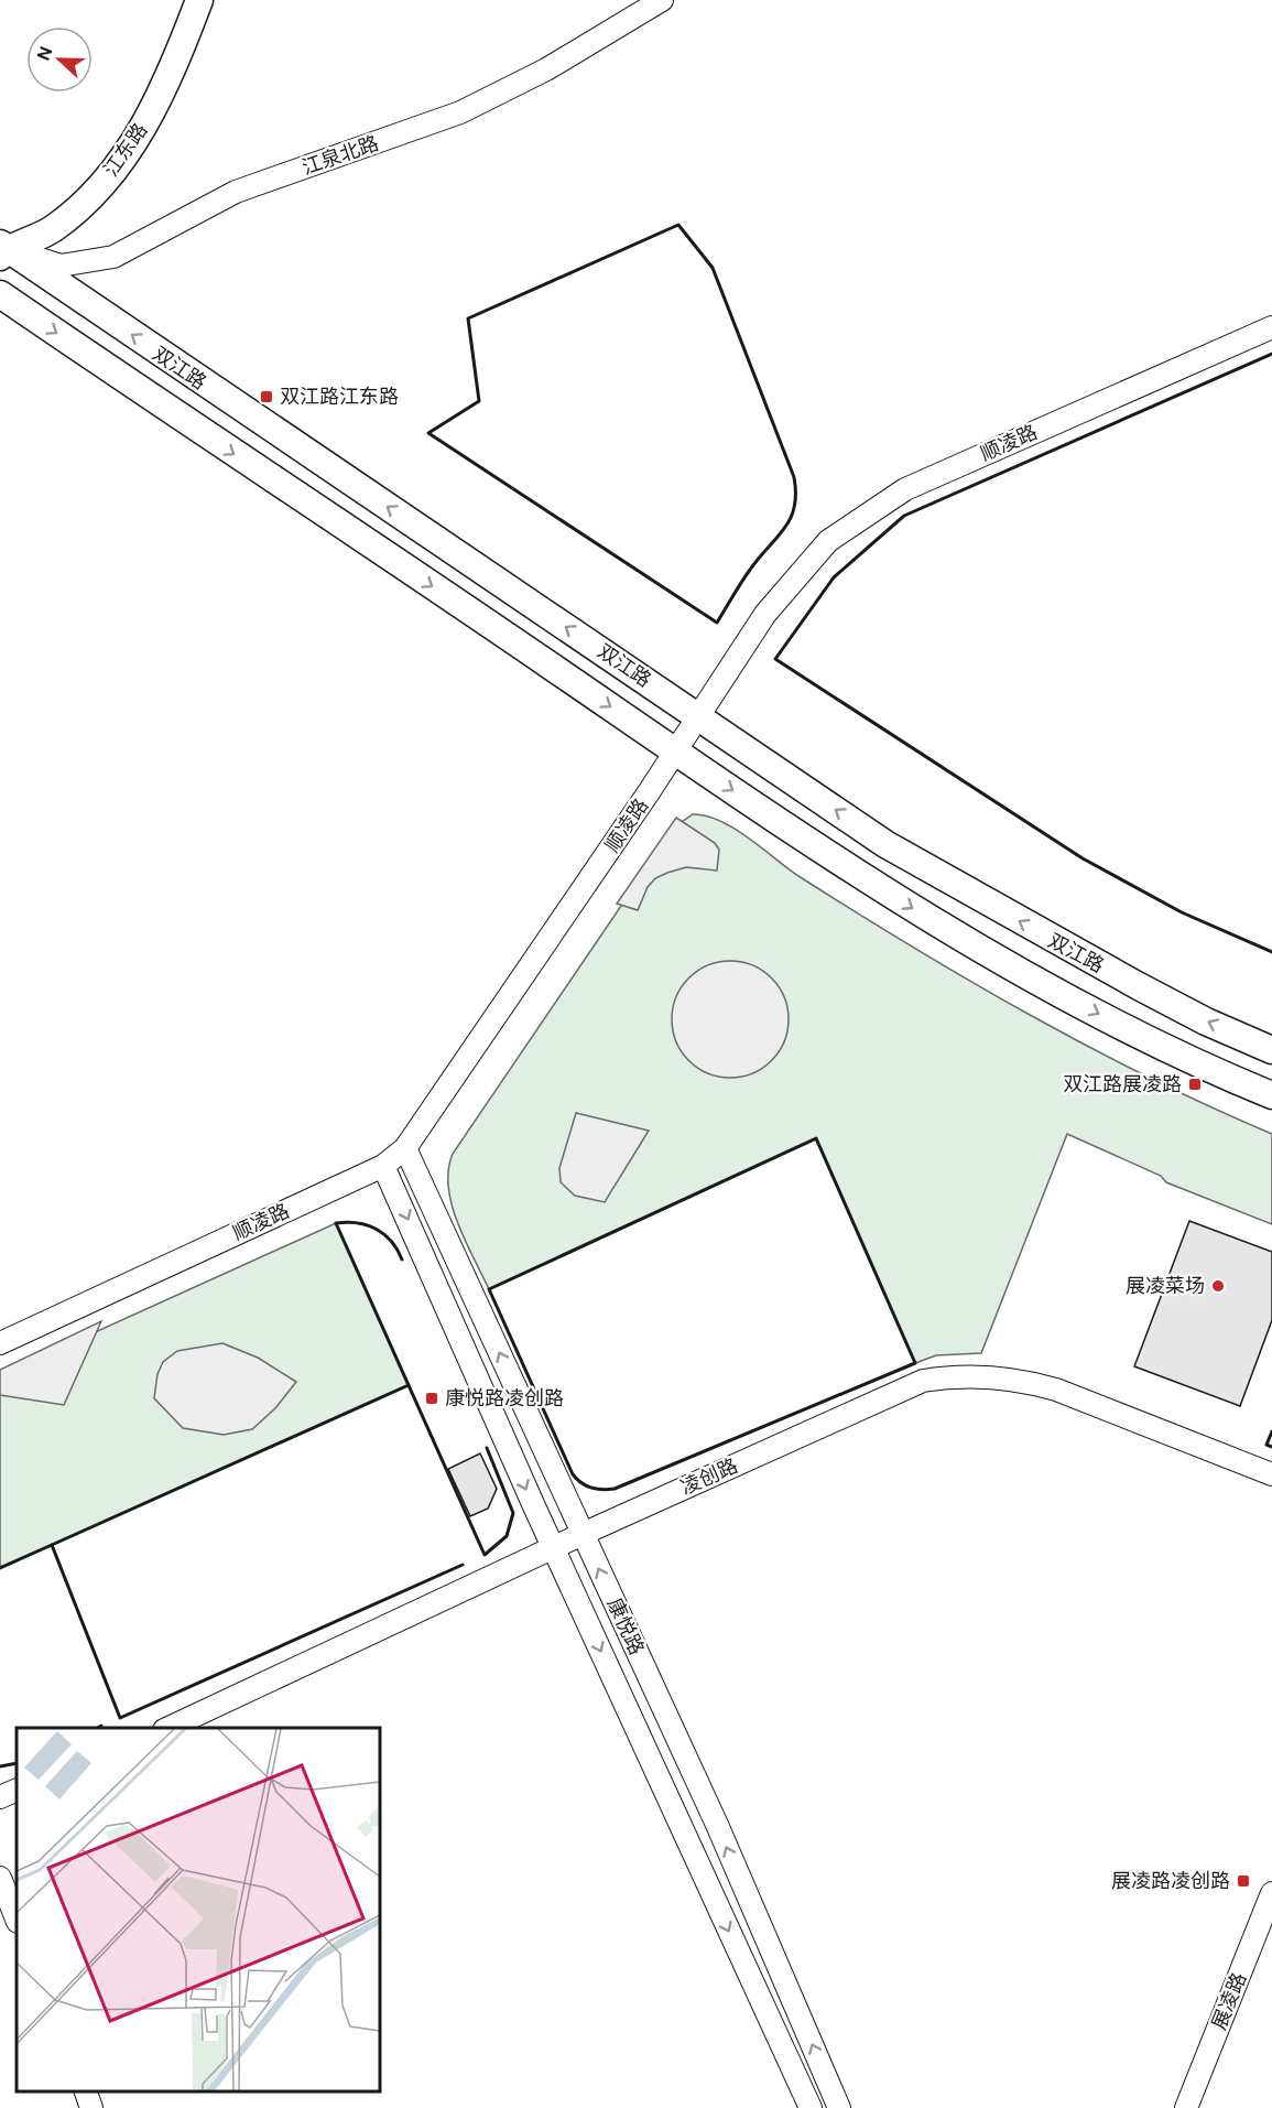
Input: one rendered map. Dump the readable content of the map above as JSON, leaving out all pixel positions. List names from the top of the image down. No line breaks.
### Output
{"streets":{"main road":["江东路","双江路"],"street":["江泉北路","顺凌路","凌创路","康悦路","展凌路"]},"crossings":[["江东路","江泉北路"],["江东路","双江路"],["江泉北路","双江路"],["双江路","顺凌路"],["顺凌路","康悦路"],["凌创路","康悦路"]],"places":{"transit":["双江路江东路","双江路展凌路","康悦路凌创路","展凌路凌创路"],"other":["展凌菜场"]},"north":"left"}
